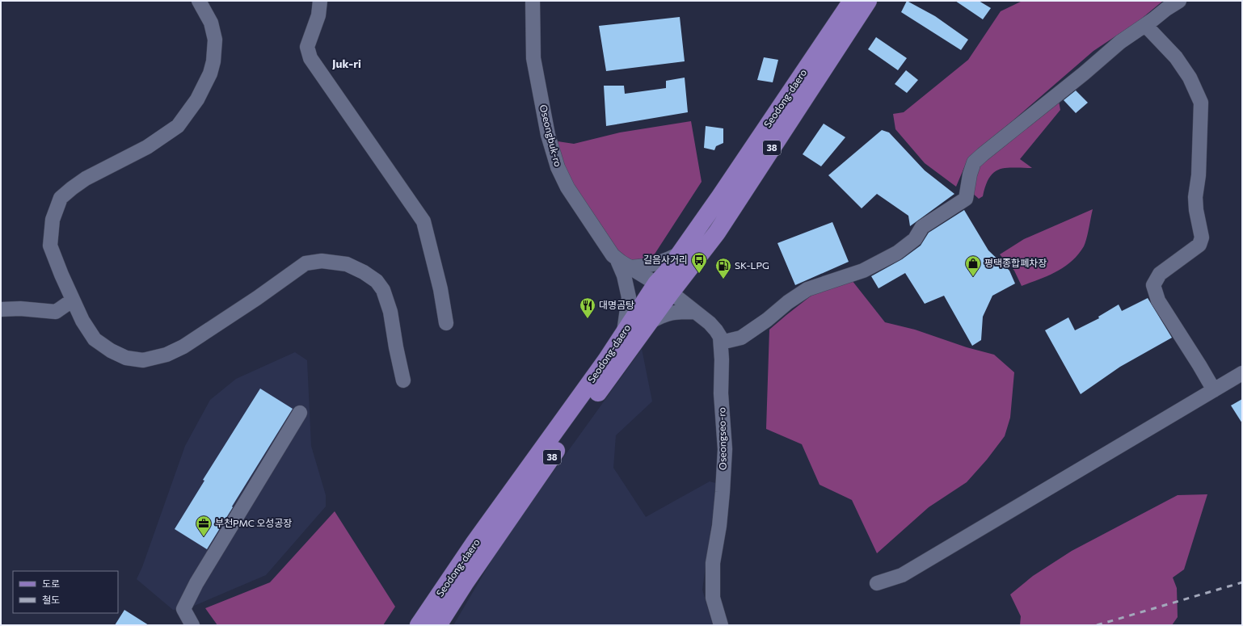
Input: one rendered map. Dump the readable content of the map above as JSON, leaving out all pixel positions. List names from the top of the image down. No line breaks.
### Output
{"streets":{"main road":["Seodong-daero","38"],"street":["Oseongbuk-ro","Oseongseo-ro"]},"crossings":[["Seodong-daero","Oseongseo-ro"],["Oseongbuk-ro","Oseongseo-ro"]],"districts":["Juk-ri"],"places":{"bus stop":["길음사거리"],"shop":["평택종합폐차장"],"fuel station":["SK-LPG"],"restaurant":["대명곰탕"],"office":["부천PMC 오성공장"]},"legend":["도로","철도"]}
